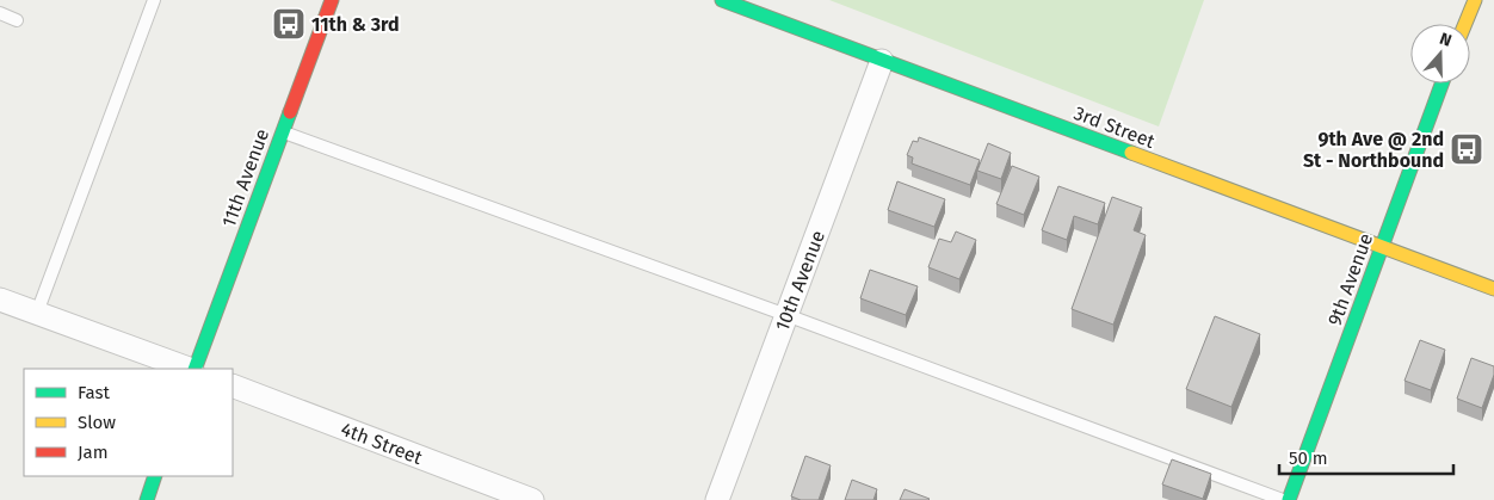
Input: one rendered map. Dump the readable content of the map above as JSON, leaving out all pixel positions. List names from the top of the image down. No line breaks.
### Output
{"streets":{"street":["3rd Street","11th Avenue","9th Avenue","10th Avenue","4th Street"]},"crossings":[["3rd Street","9th Avenue"],["3rd Street","10th Avenue"]],"places":{"bus stop":["11th & 3rd","9th Ave @ 2nd St - Northbound"]},"legend":["Fast","Slow","Jam"],"scale_bar":"50 m","north":"top"}
